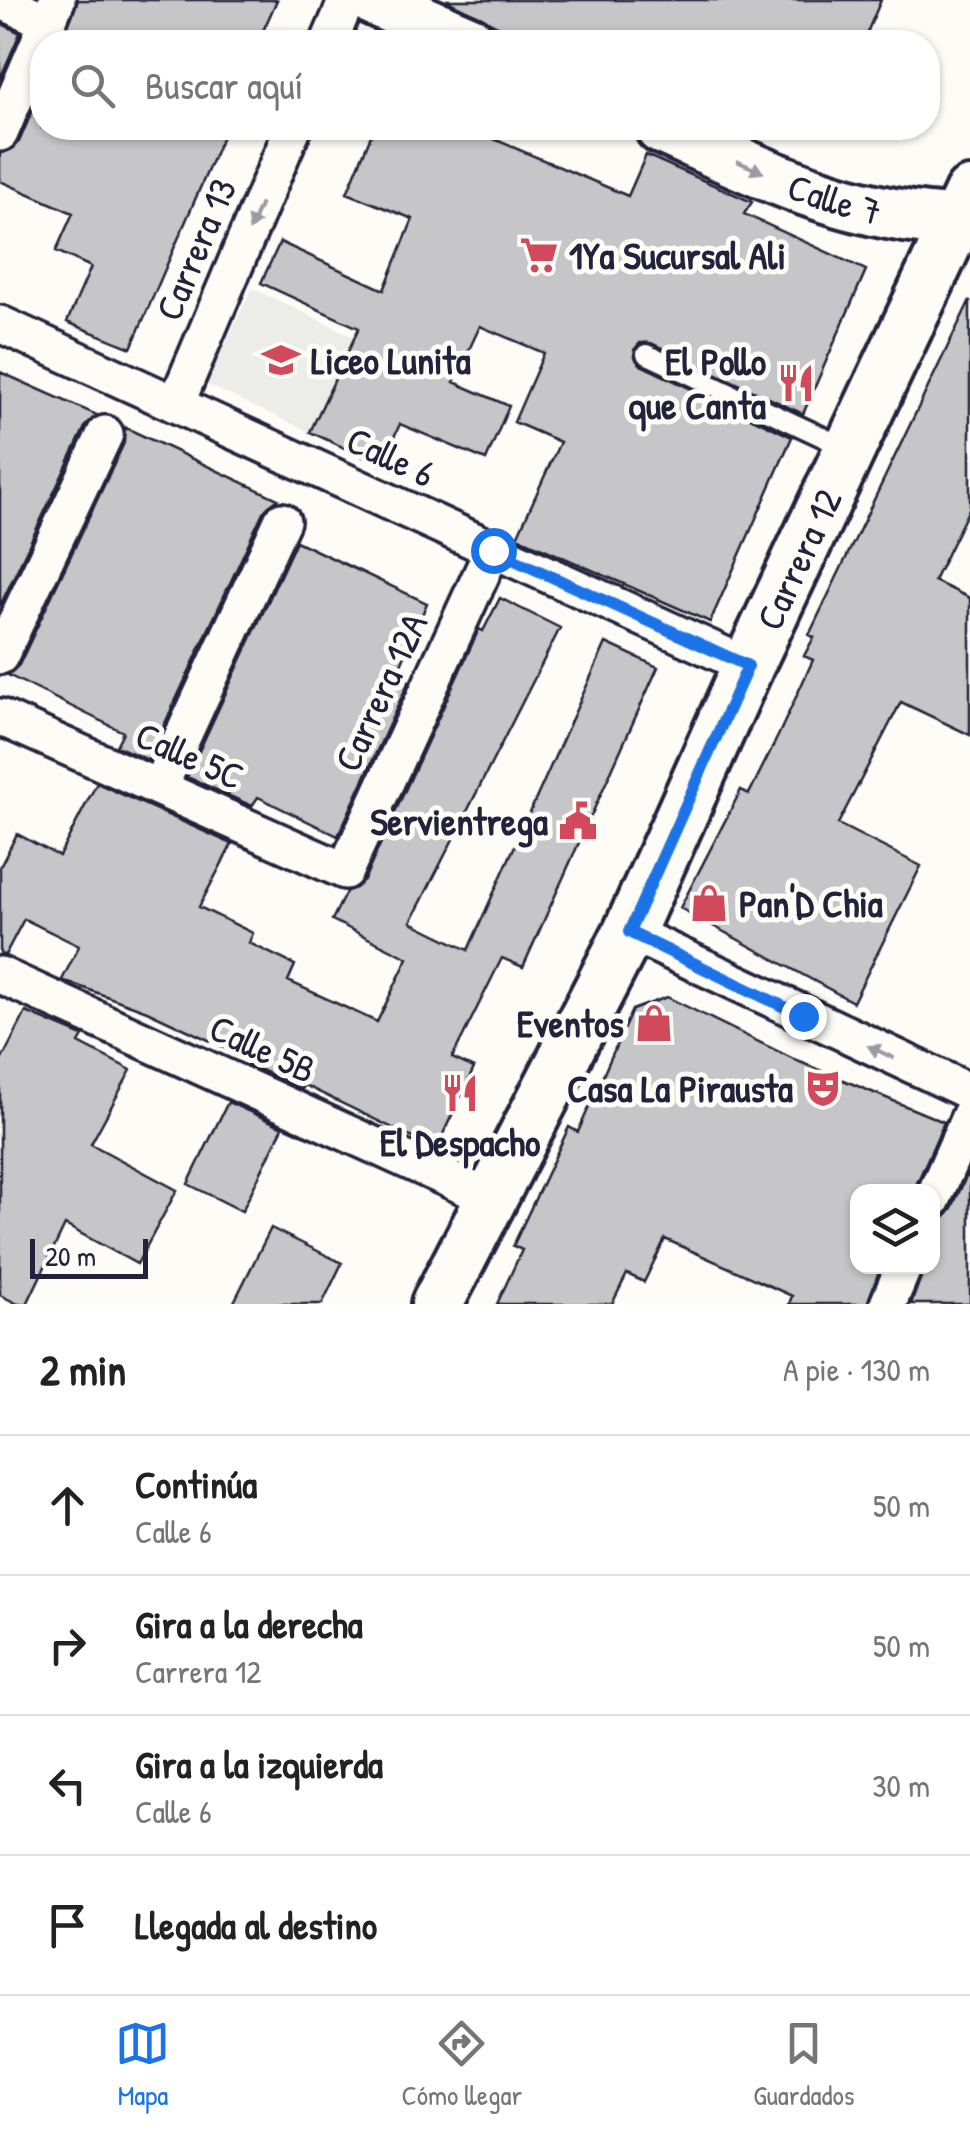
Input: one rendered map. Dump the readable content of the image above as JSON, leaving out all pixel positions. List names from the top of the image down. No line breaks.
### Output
{"streets":{"main road":["Calle 7","Carrera 12"],"street":["Carrera 13","Calle 6","Carrera 12A","Calle 5C","Calle 5B"]},"crossings":[["Calle 7","Carrera 12"],["Carrera 13","Calle 6"],["Calle 6","Carrera 12"],["Calle 6","Carrera 12A"],["Carrera 12","Calle 5B"],["Carrera 12A","Calle 5C"]],"one_way":["Calle 7","Carrera 13"],"places":{"supermarket":["1Ya Sucursal Ali"],"school or university":["Liceo Lunita"],"restaurant":["El Pollo que Canta","El Despacho"],"public building":["Servientrega"],"shop":["Pan'D Chia","Eventos"],"theatre":["Casa La Pirausta"]},"scale_bar":"20 m","page":{"search":"Buscar aquí","scale":"20 m","heading":["2 min","A pie · 130 m"],"list":[["Continúa","Calle 6","50 m"],["Gira a la derecha","Carrera 12","50 m"],["Gira a la izquierda","Calle 6","30 m"],"Llegada al destino"],"nav":["Mapa","Cómo llegar","Guardados"]}}
